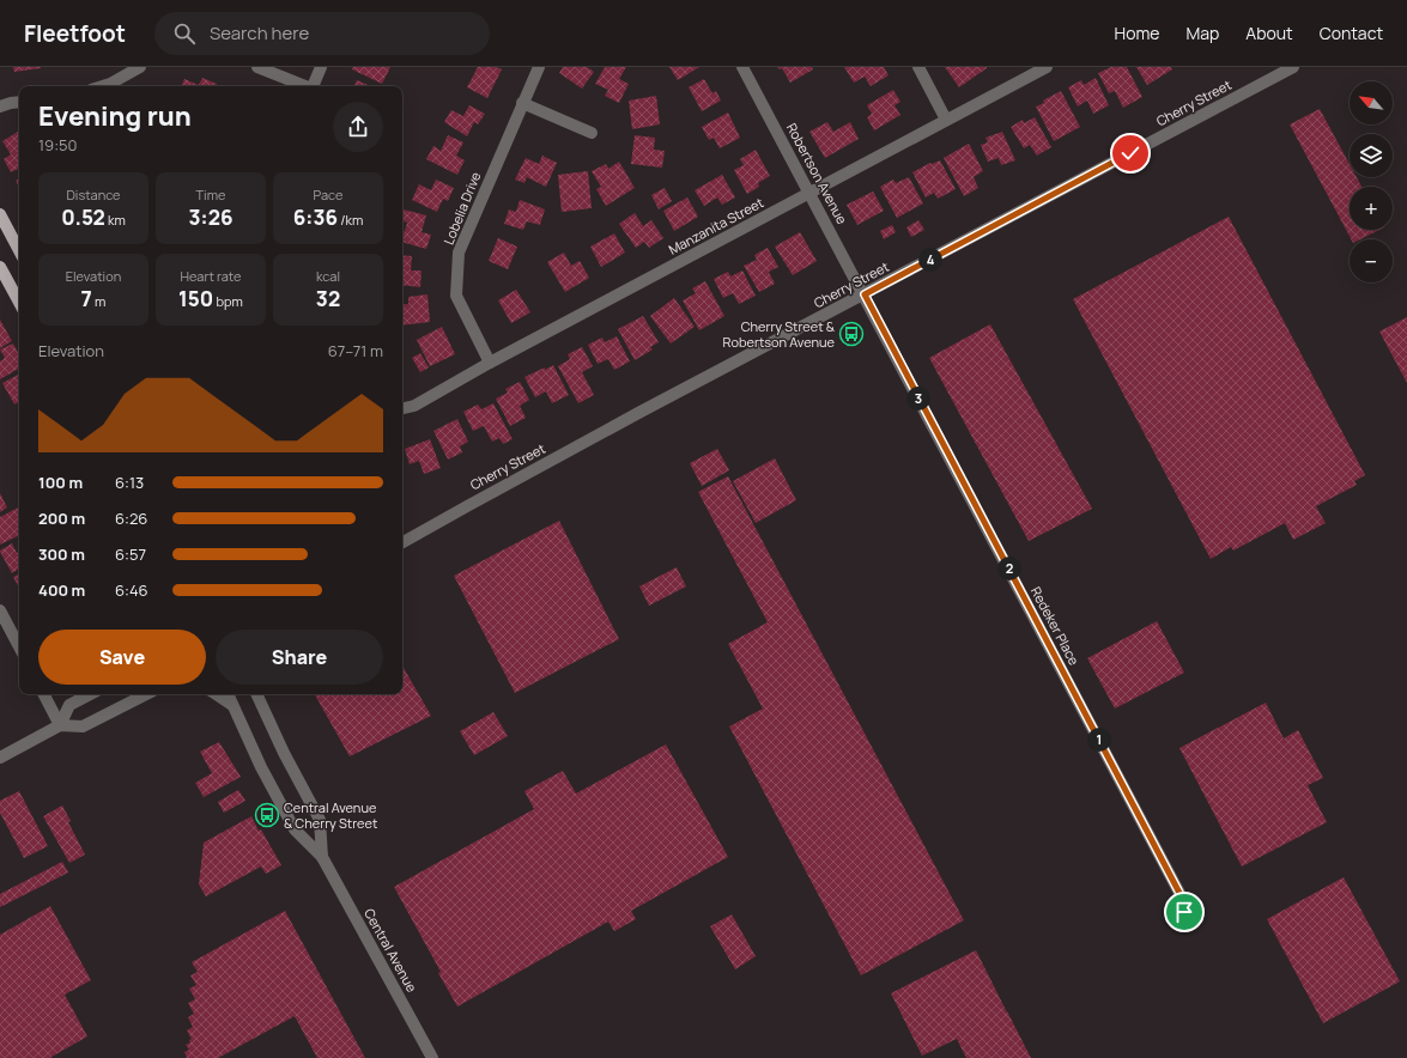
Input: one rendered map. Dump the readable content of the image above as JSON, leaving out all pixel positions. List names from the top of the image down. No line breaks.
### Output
{"streets":{"street":["Cherry Street","Robertson Avenue","Lobelia Drive","Manzanita Street","Redeker Place","Central Avenue"]},"crossings":[["Cherry Street","Robertson Avenue"],["Cherry Street","Redeker Place"],["Robertson Avenue","Manzanita Street"],["Robertson Avenue","Redeker Place"],["Lobelia Drive","Manzanita Street"]],"places":{"bus stop":["Cherry Street & Robertson Avenue","Central Avenue & Cherry Street"]},"north":"top left","page":{"header":"Fleetfoot","search":"Search here","nav":["Home","Map","About","Contact"],"map_buttons":["+","−"],"heading":["Evening run","19:50"],"stats":[["Distance","0.52 km"],["Time","3:26"],["Pace","6:36 /km"],["Elevation","7 m"],["Heart rate","150 bpm"],["kcal","32"]],"pins":["4","3","2","1"],"chart":["Elevation","67–71 m"],"list":[{"name":"100 m","note":"6:13"},{"name":"200 m","note":"6:26"},{"name":"300 m","note":"6:57"},{"name":"400 m","note":"6:46"}],"buttons":["Save","Share"]}}
